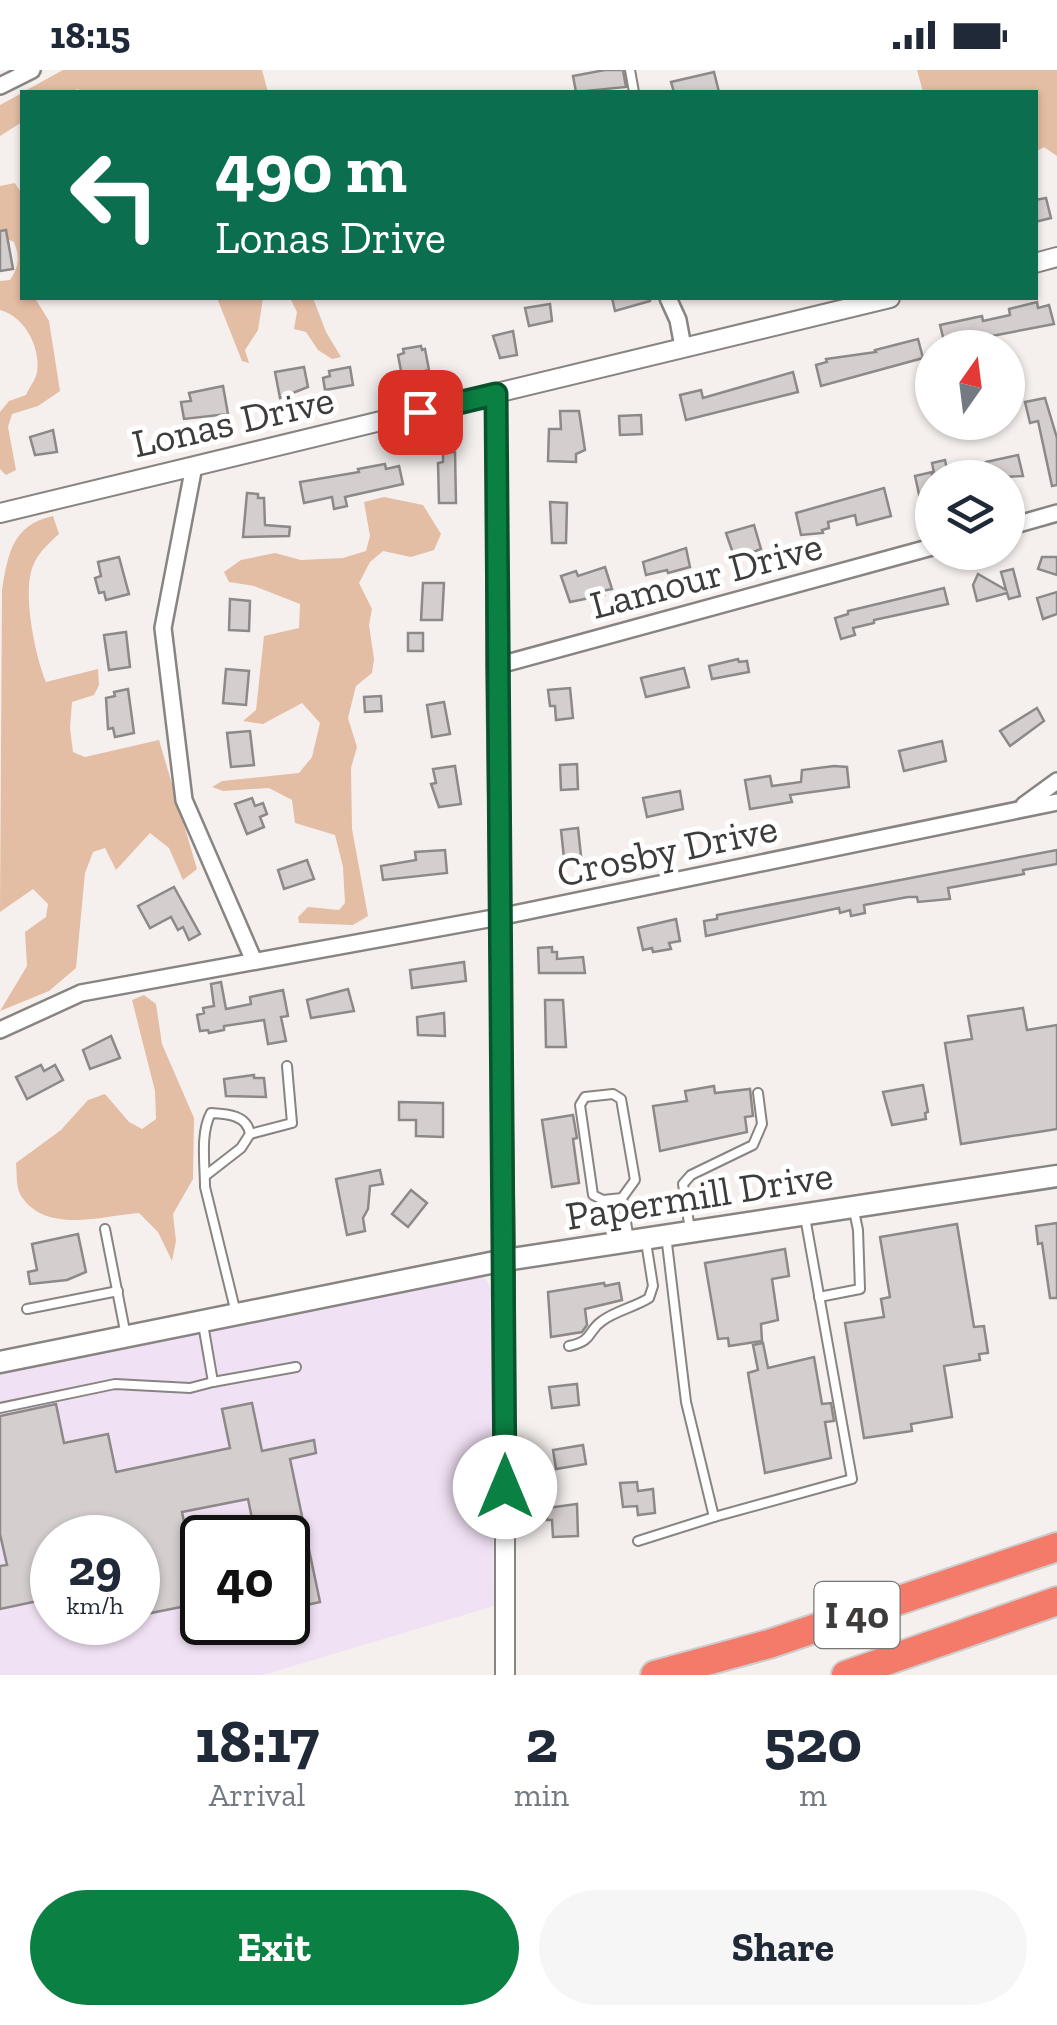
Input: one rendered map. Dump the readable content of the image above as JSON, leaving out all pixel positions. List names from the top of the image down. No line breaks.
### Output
{"streets":{"highway":["I 40"],"main road":["Papermill Drive"],"street":["Lonas Drive","Lamour Drive","Crosby Drive"]},"north":"top","page":{"status":"18:15","turn":["490 m","Lonas Drive"],"speed":"29 km/h","limit":"40","eta":["18:17","Arrival","2","min","520","m"],"buttons":["Exit","Share"]}}
